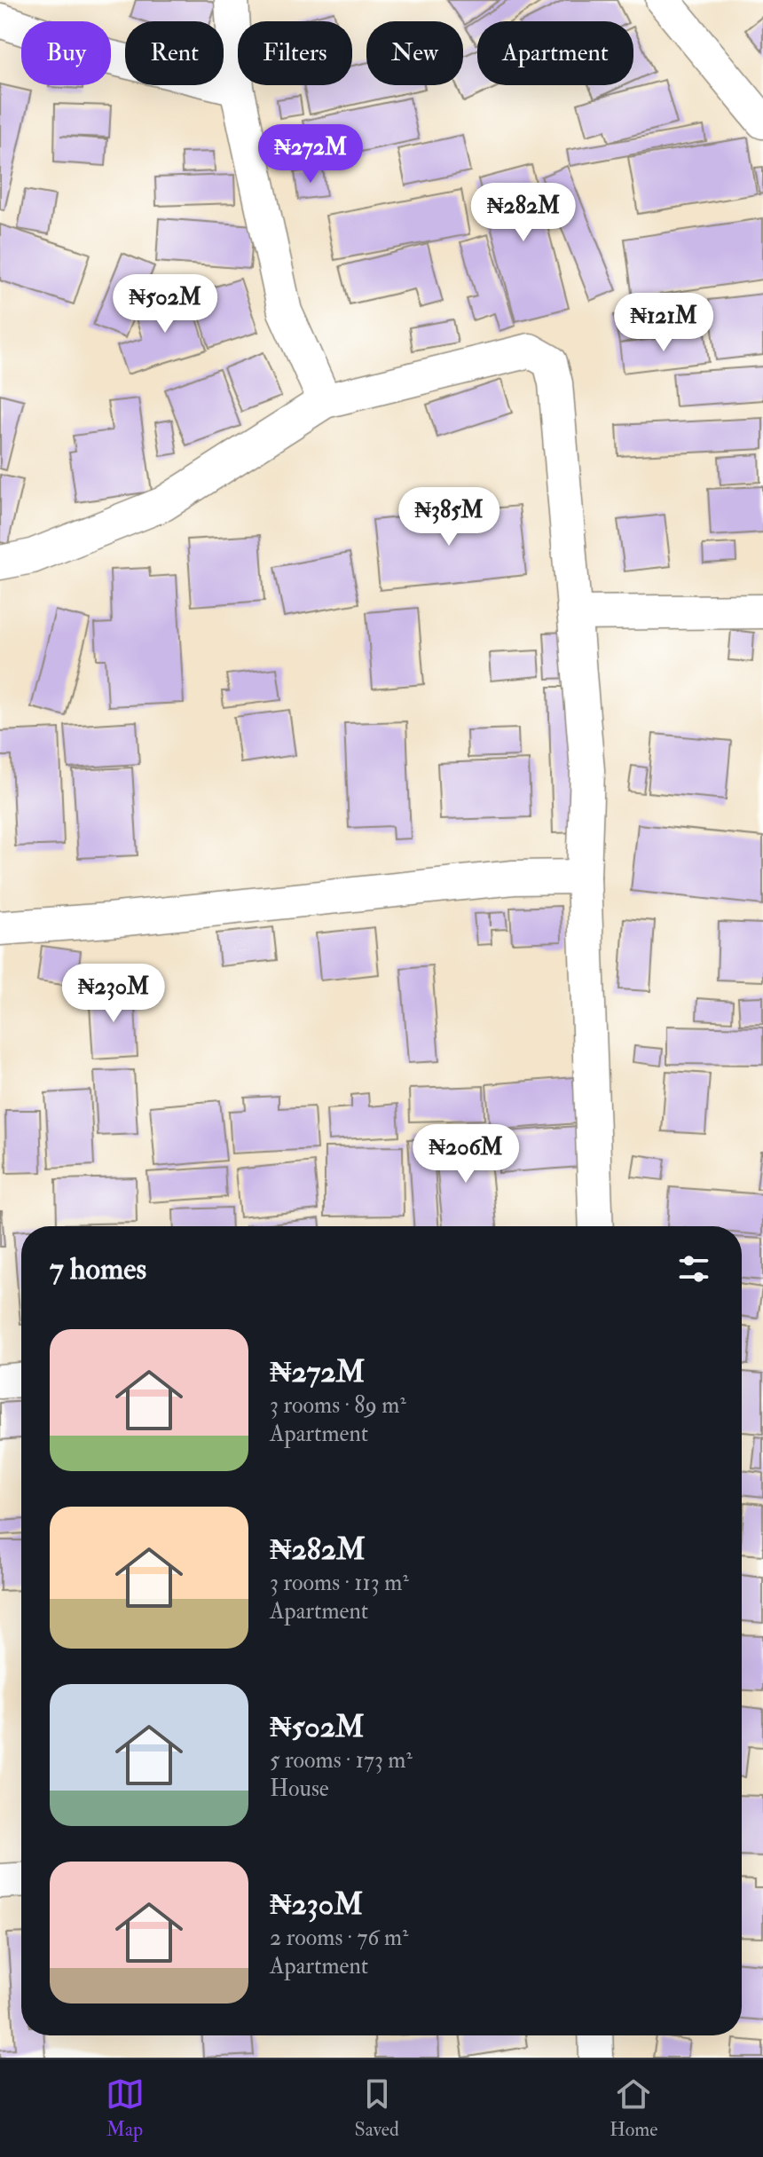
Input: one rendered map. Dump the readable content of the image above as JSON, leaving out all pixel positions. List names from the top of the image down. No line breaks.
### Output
{"page":{"chip":["Buy","Rent","Filters","New","Apartment"],"price":["₦272M","₦282M","₦502M","₦121M","₦385M","₦230M","₦206M"],"heading":"7 homes","list":[{"name":"₦272M","note":"3 rooms · 89 m² · Apartment"},{"name":"₦282M","note":"3 rooms · 113 m² · Apartment"},{"name":"₦502M","note":"5 rooms · 173 m² · House"},{"name":"₦230M","note":"2 rooms · 76 m² · Apartment"}],"tabs":["Map","Saved","Home"]}}
